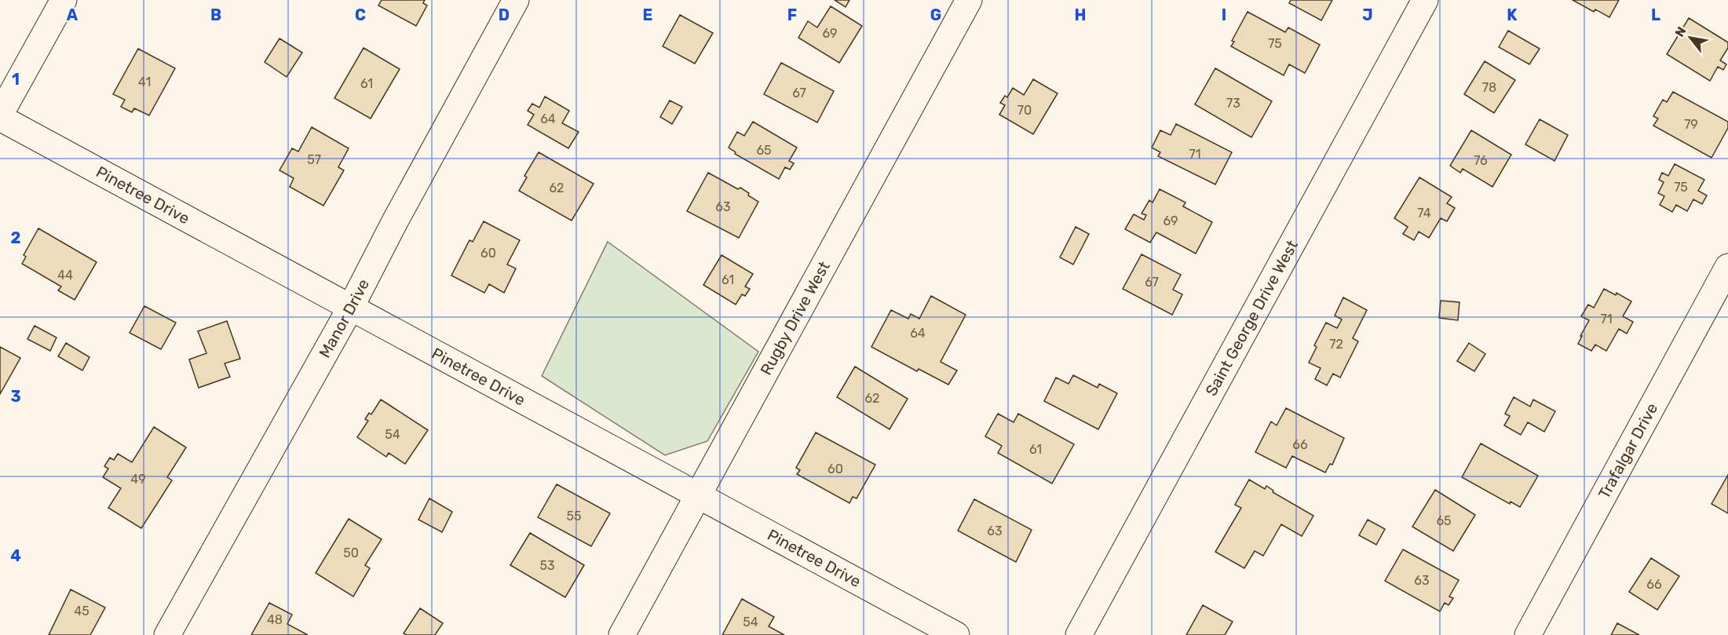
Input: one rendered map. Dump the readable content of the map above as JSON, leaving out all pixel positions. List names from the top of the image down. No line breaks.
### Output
{"streets":{"street":["Pinetree Drive","Rugby Drive West","Saint George Drive West","Manor Drive","Trafalgar Drive"]},"crossings":[["Pinetree Drive","Rugby Drive West"],["Pinetree Drive","Manor Drive"]],"house_numbers":["69","75","41","61","78","67","73","70","64","79","65","71","57","76","75","62","63","74","69","60","44","61","67","71","64","72","62","54","66","61","60","49","55","65","63","50","53","63","66","45","48","54"],"north":"top left","grid":{"columns":["A","B","C","D","E","F","G","H","I","J","K","L"],"rows":["1","2","3","4"]}}
